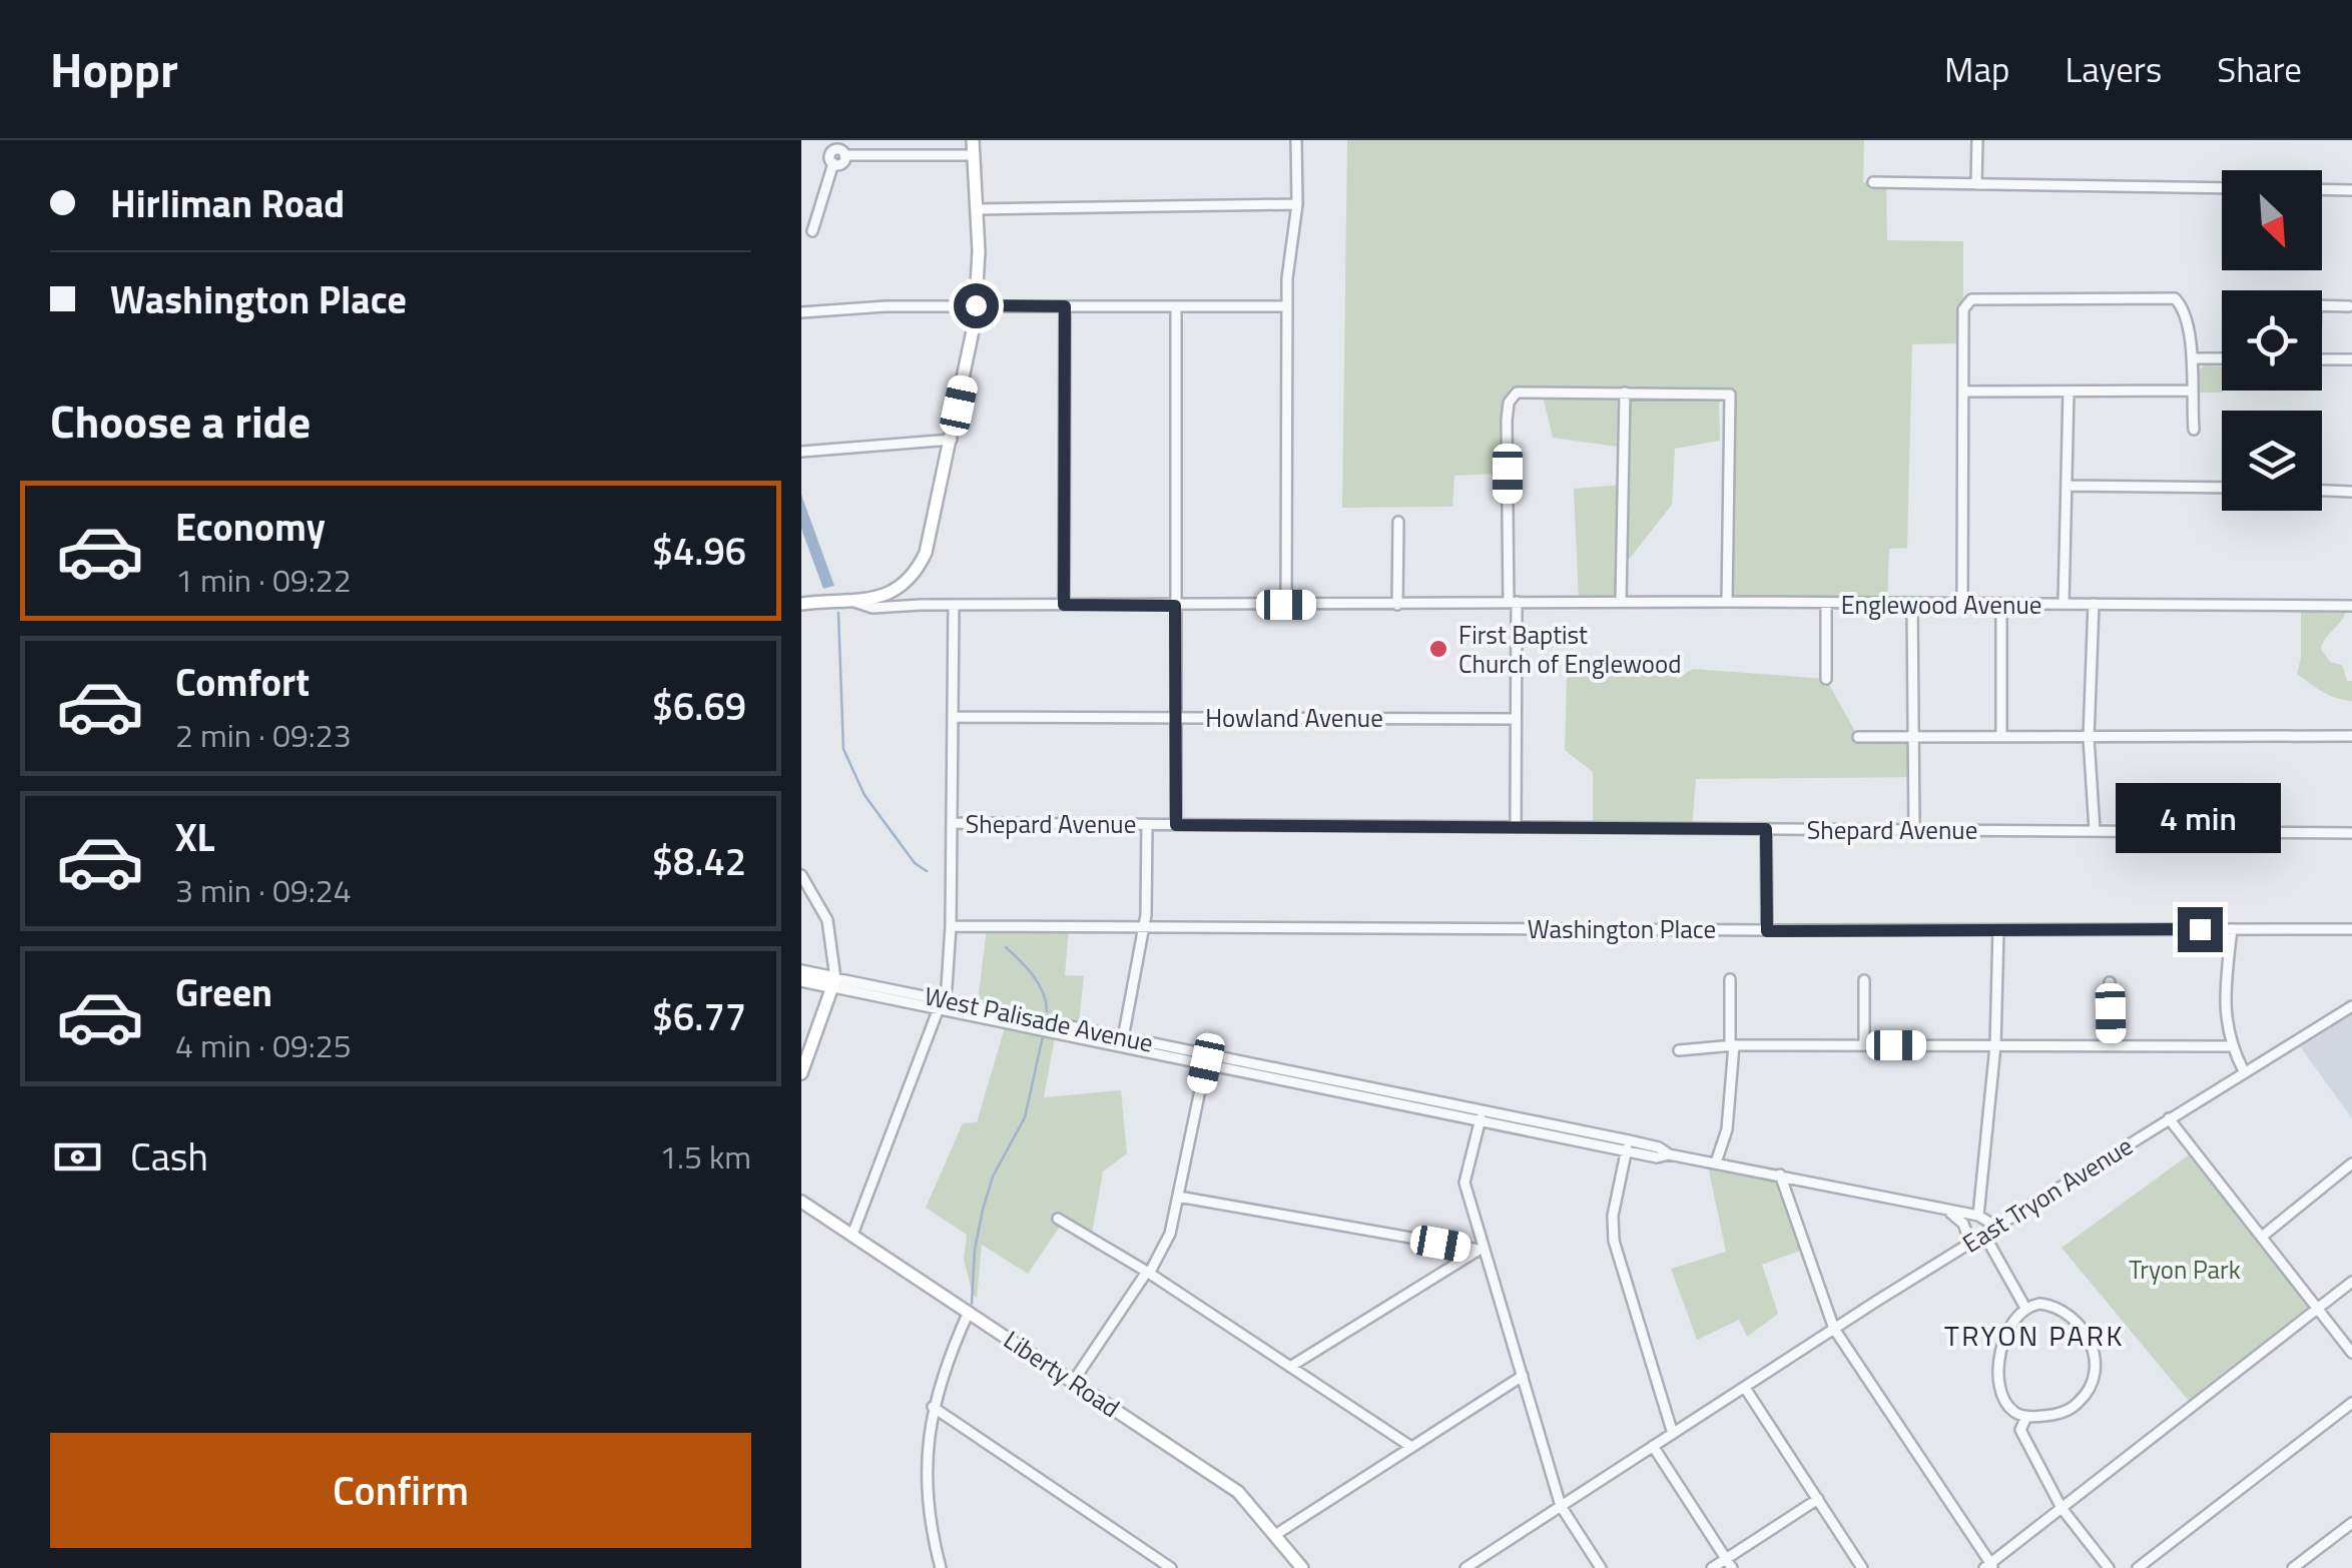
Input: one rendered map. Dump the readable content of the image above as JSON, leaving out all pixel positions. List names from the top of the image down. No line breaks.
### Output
{"streets":{"main road":["West Palisade Avenue","Liberty Road"],"street":["Englewood Avenue","Howland Avenue","Shepard Avenue","Washington Place","East Tryon Avenue"]},"crossings":[["West Palisade Avenue","East Tryon Avenue"]],"districts":["TRYON PARK"],"parks":["Tryon Park"],"places":["First Baptist Church of Englewood"],"north":"bottom right","page":{"header":"Hoppr","nav":["Map","Layers","Share"],"banner":["Hirliman Road","Washington Place"],"heading":"Choose a ride","list":[{"name":"Economy","note":"1 min · 09:22","value":"$4.96"},{"name":"Comfort","note":"2 min · 09:23","value":"$6.69"},{"name":"XL","note":"3 min · 09:24","value":"$8.42"},{"name":"Green","note":"4 min · 09:25","value":"$6.77"}],"bubble":"4 min","pay":["Cash","1.5 km"],"buttons":"Confirm"}}
